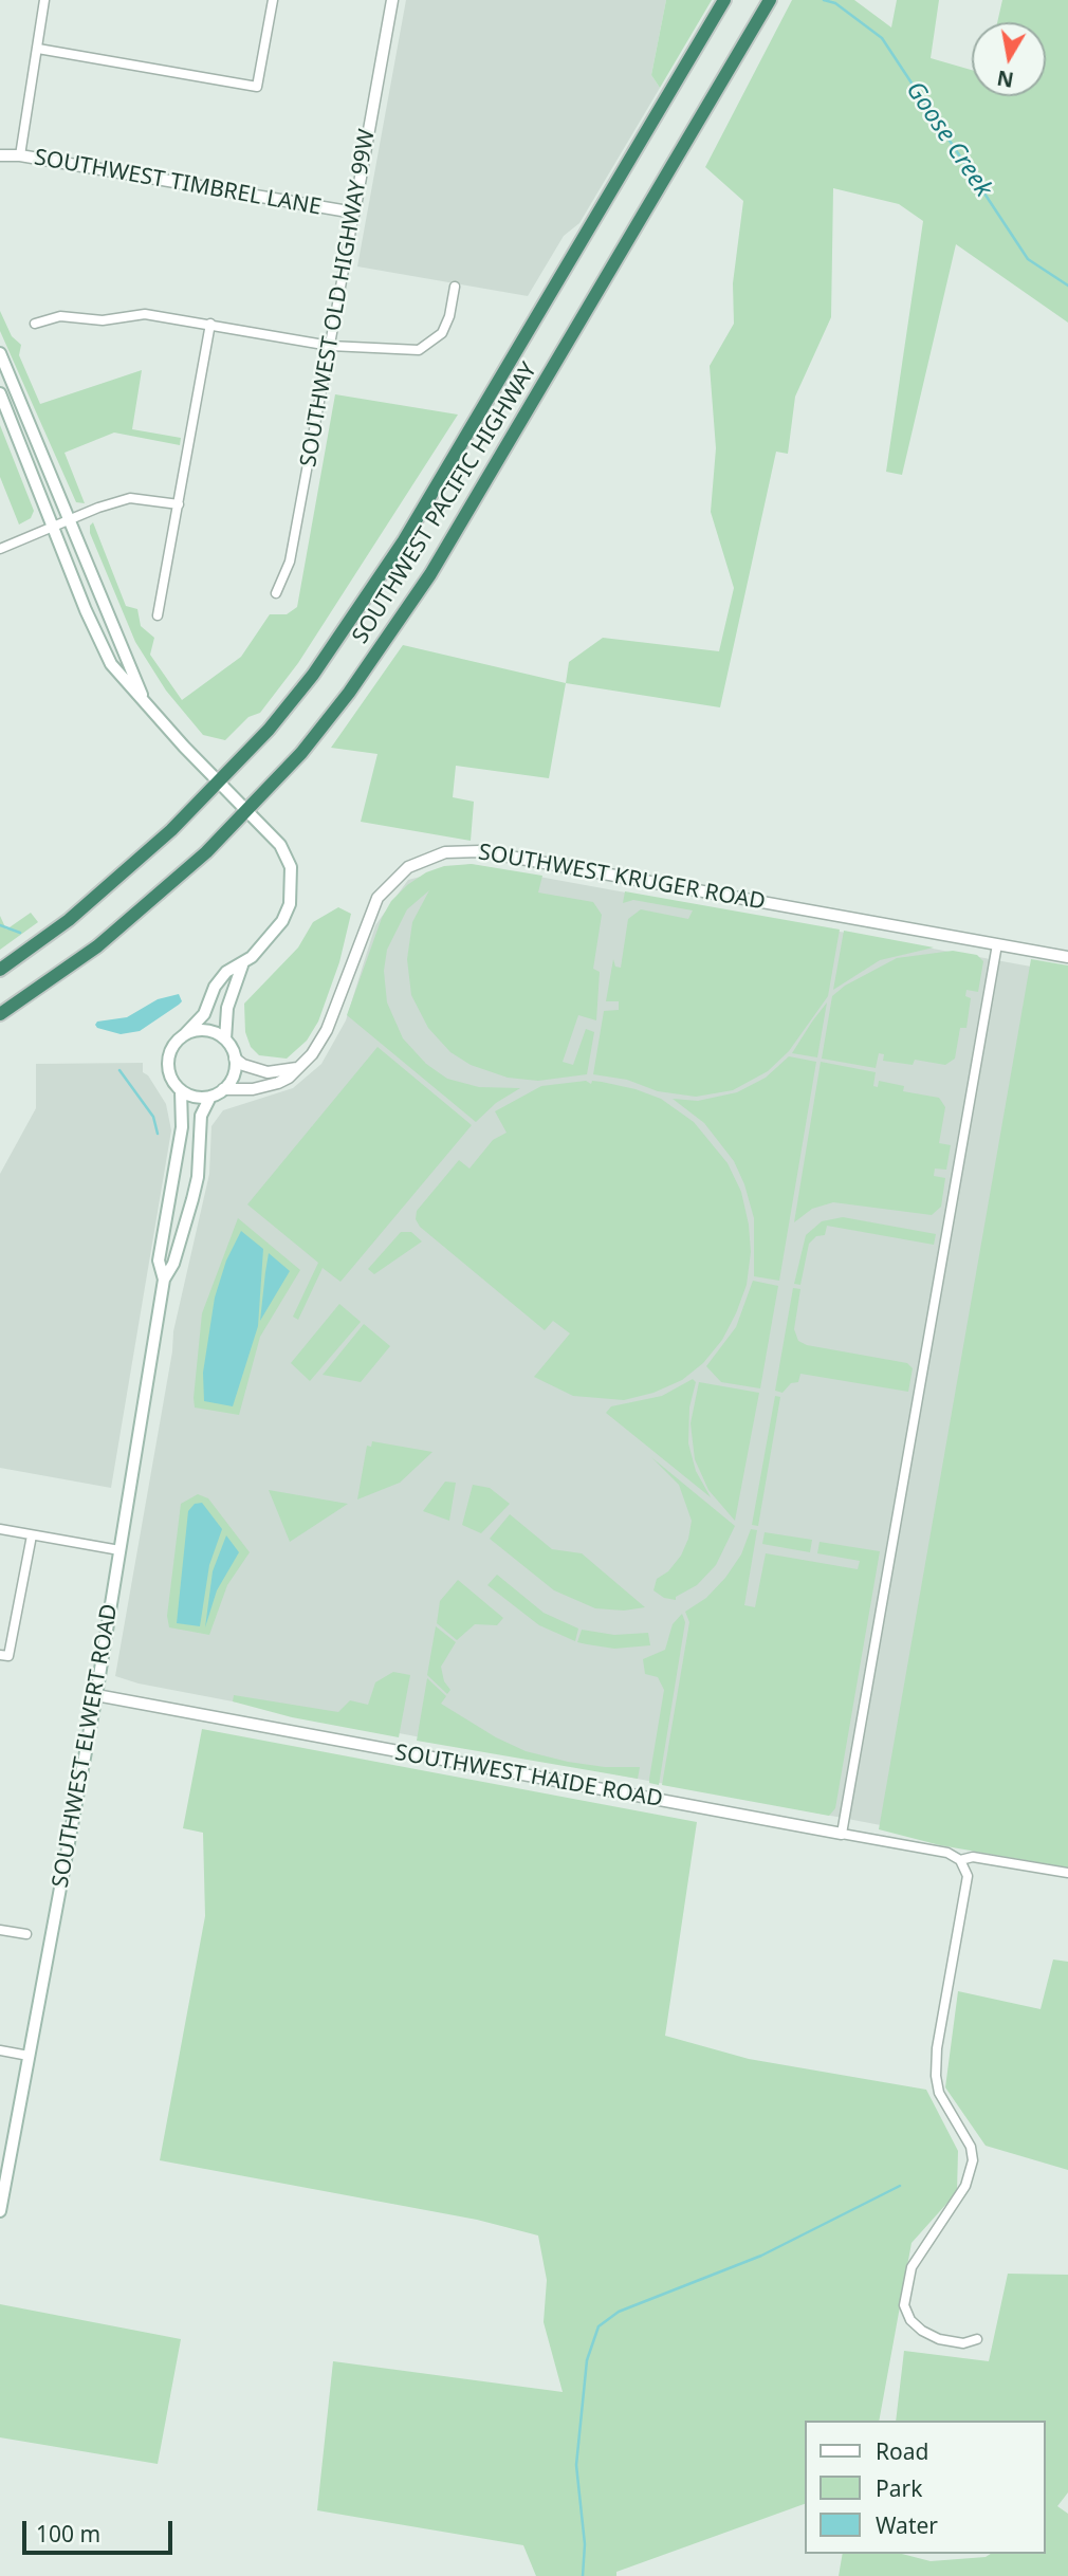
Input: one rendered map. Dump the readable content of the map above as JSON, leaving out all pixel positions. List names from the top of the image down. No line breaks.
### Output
{"streets":{"highway":["SOUTHWEST PACIFIC HIGHWAY"],"main road":["SOUTHWEST ELWERT ROAD"],"street":["SOUTHWEST TIMBREL LANE","SOUTHWEST OLD HIGHWAY 99W","SOUTHWEST KRUGER ROAD","SOUTHWEST HAIDE ROAD"]},"crossings":[["SOUTHWEST TIMBREL LANE","SOUTHWEST OLD HIGHWAY 99W"],["SOUTHWEST KRUGER ROAD","SOUTHWEST ELWERT ROAD"],["SOUTHWEST ELWERT ROAD","SOUTHWEST HAIDE ROAD"]],"water":["Goose Creek"],"legend":["Road","Park","Water"],"scale_bar":"100 m","north":"bottom"}
